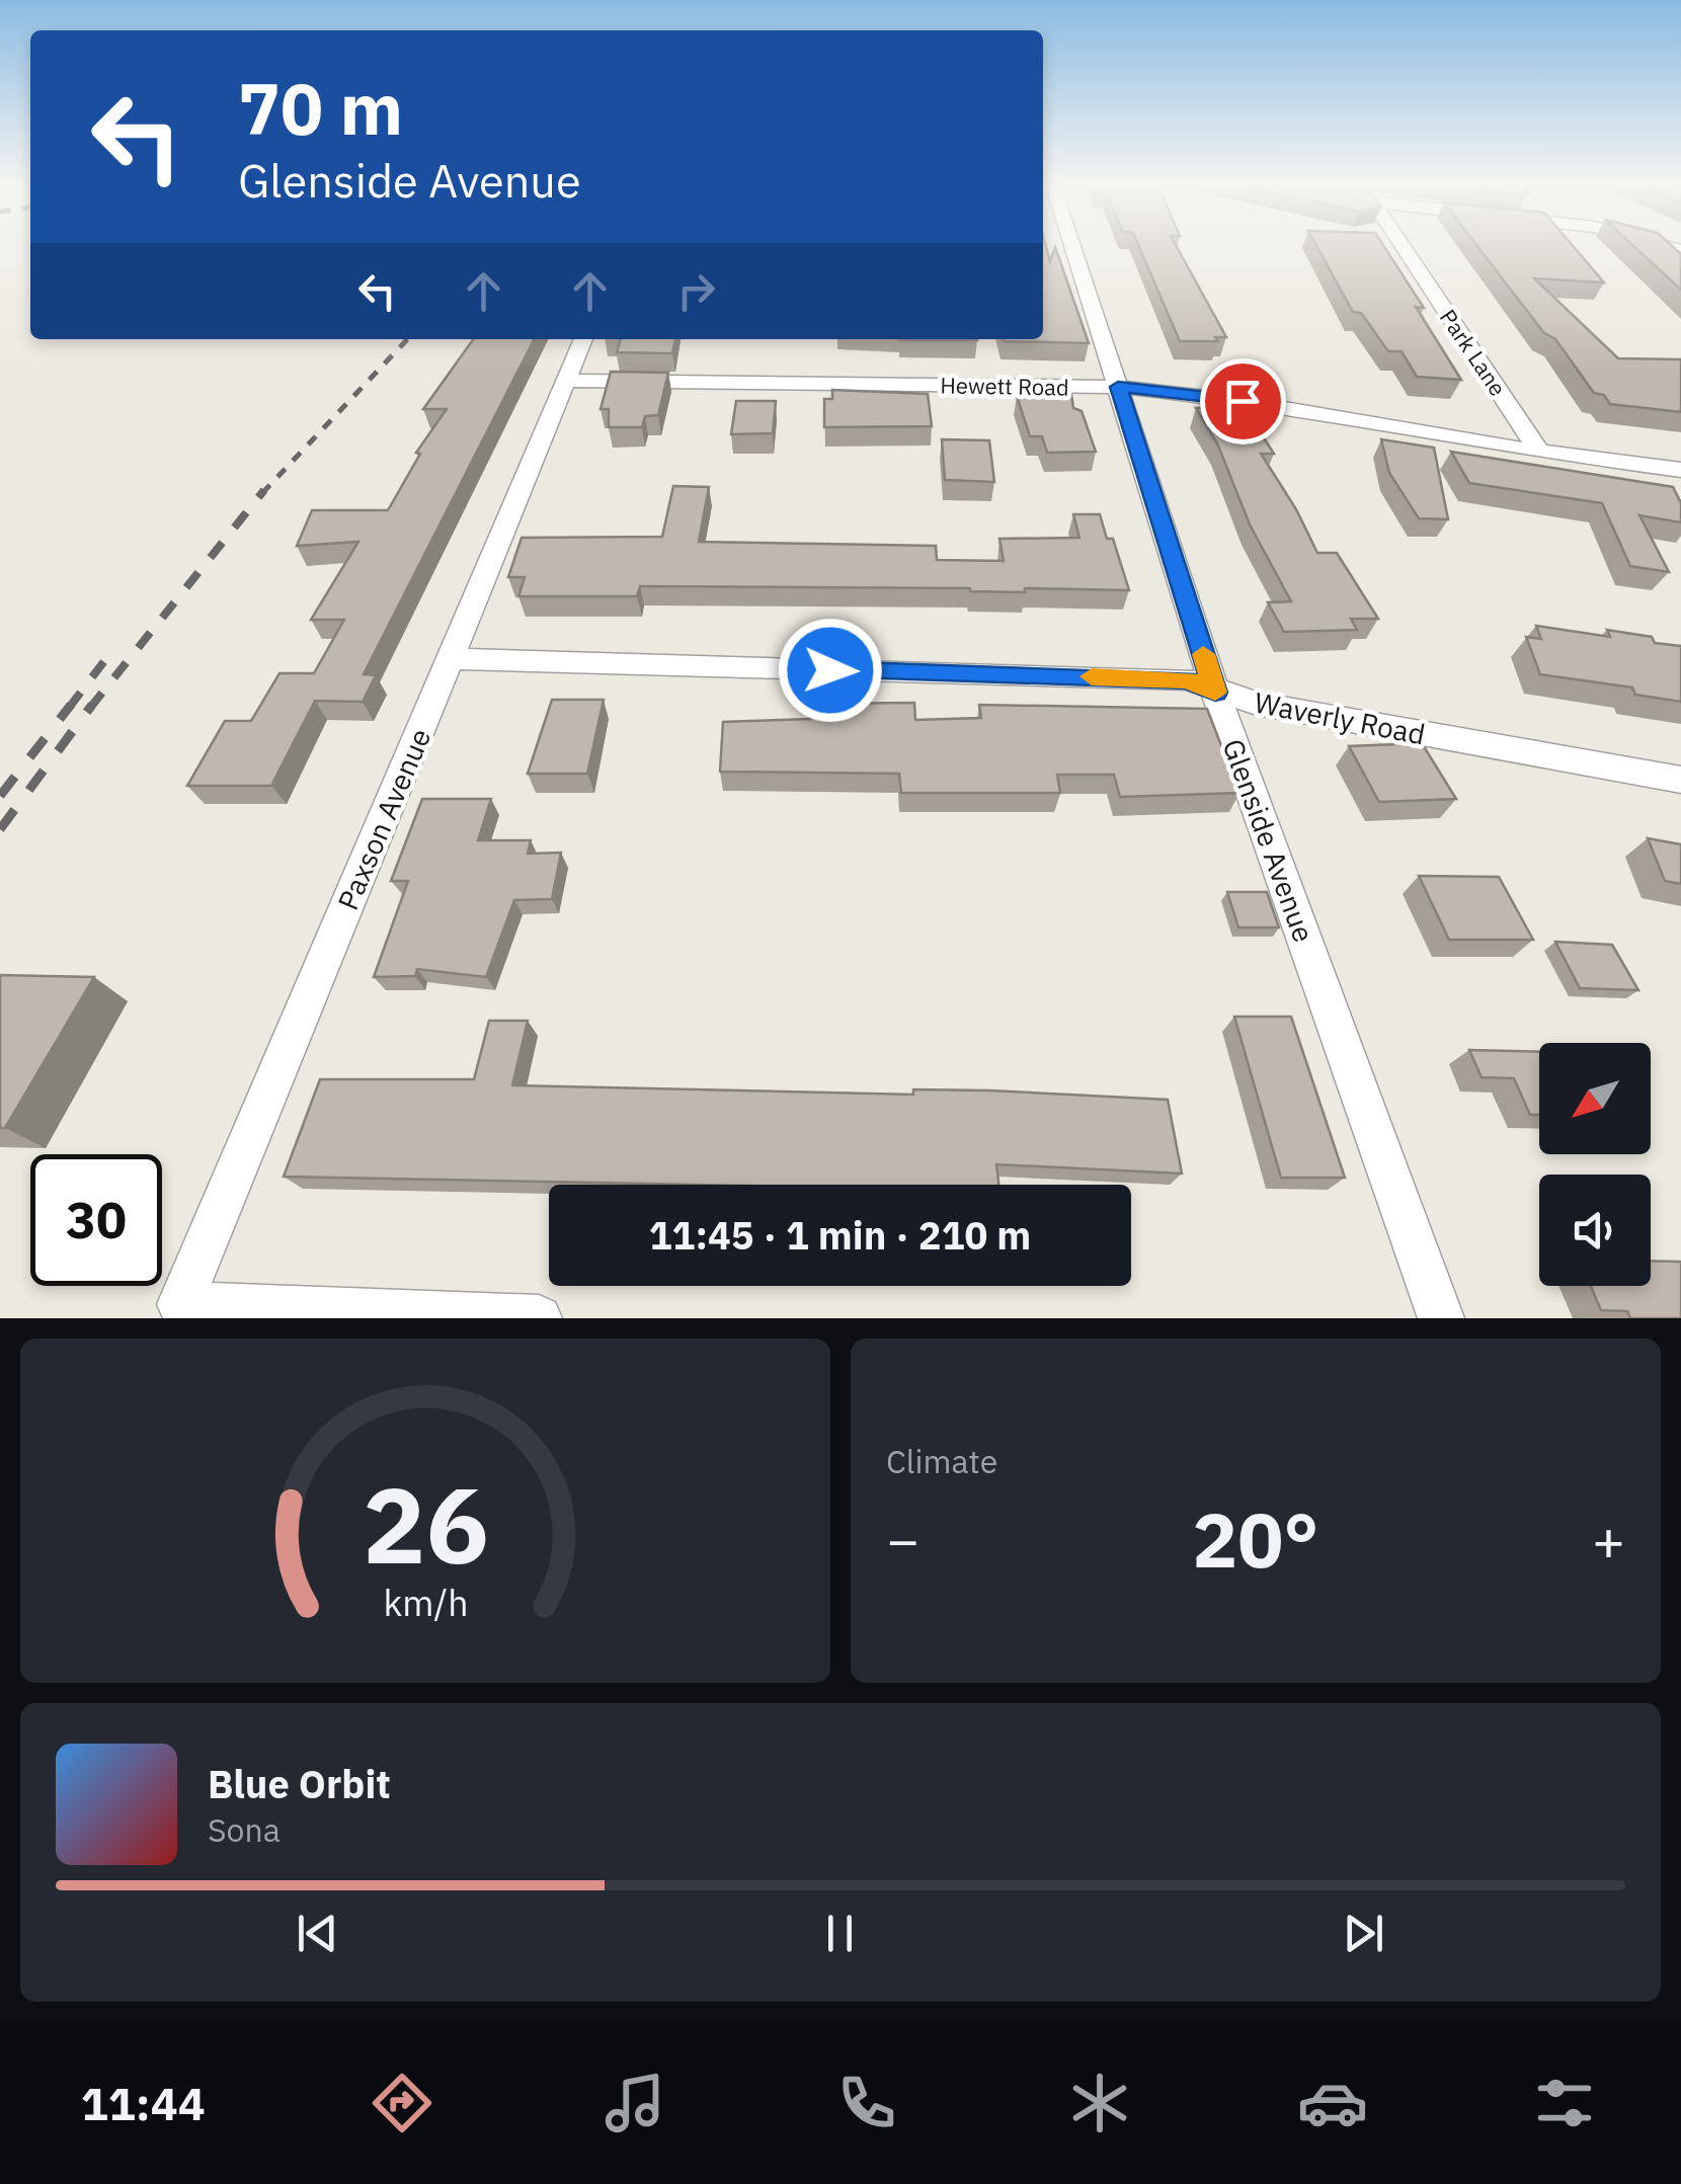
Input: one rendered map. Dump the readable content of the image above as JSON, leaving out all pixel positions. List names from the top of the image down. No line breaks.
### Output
{"streets":{"street":["Park Lane","Hewett Road","Waverly Road","Paxson Avenue","Glenside Avenue"]},"crossings":[["Park Lane","Hewett Road"],["Hewett Road","Paxson Avenue"],["Hewett Road","Glenside Avenue"],["Waverly Road","Paxson Avenue"],["Waverly Road","Glenside Avenue"]],"north":"bottom left","page":{"turn":["70 m","Glenside Avenue"],"limit":"30","trip":"11:45 · 1 min · 210 m","tile":"Climate","heat":["−","20°","+"],"song":["Blue Orbit","Sona"],"tabs":"11:44","gauge":["26","km/h"]}}
